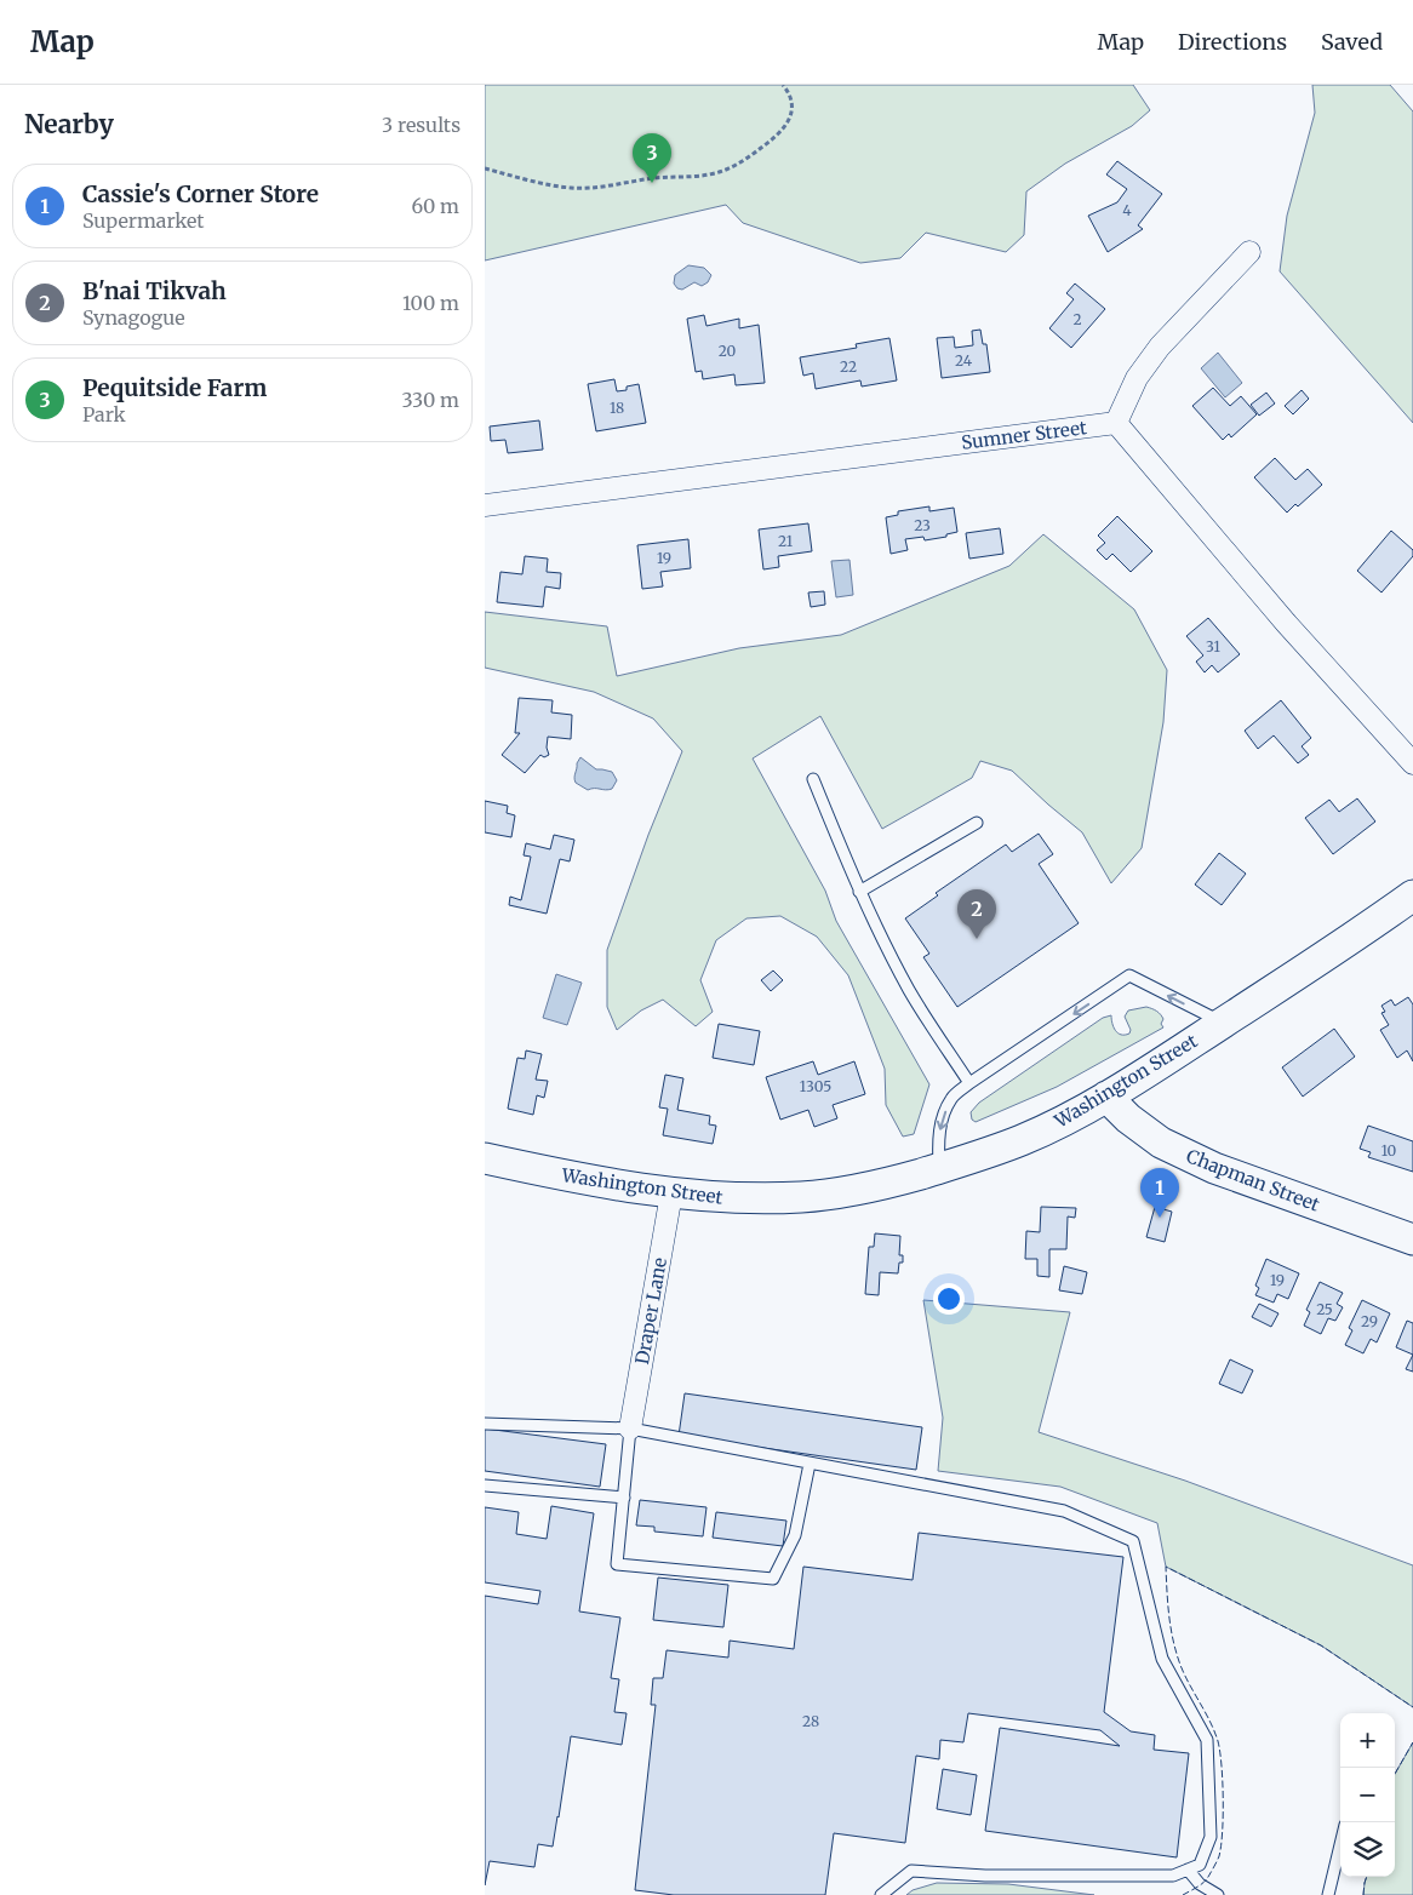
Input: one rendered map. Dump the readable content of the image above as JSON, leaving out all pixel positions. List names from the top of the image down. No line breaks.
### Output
{"streets":{"main road":["Washington Street","Chapman Street"],"street":["Sumner Street","Draper Lane"]},"crossings":[["Washington Street","Chapman Street"],["Washington Street","Draper Lane"]],"house_numbers":["4","2","20","24","22","18","23","21","19","31","1305","10","19","25","29","28"],"page":{"header":"Map","nav":["Map","Directions","Saved"],"heading":["Nearby","3 results"],"pins":["3","2","1"],"list":[{"mark":"1","name":"Cassie's Corner Store","note":"Supermarket","value":"60 m"},{"mark":"2","name":"B'nai Tikvah","note":"Synagogue","value":"100 m"},{"mark":"3","name":"Pequitside Farm","note":"Park","value":"330 m"}],"map_buttons":["+","−"]}}
